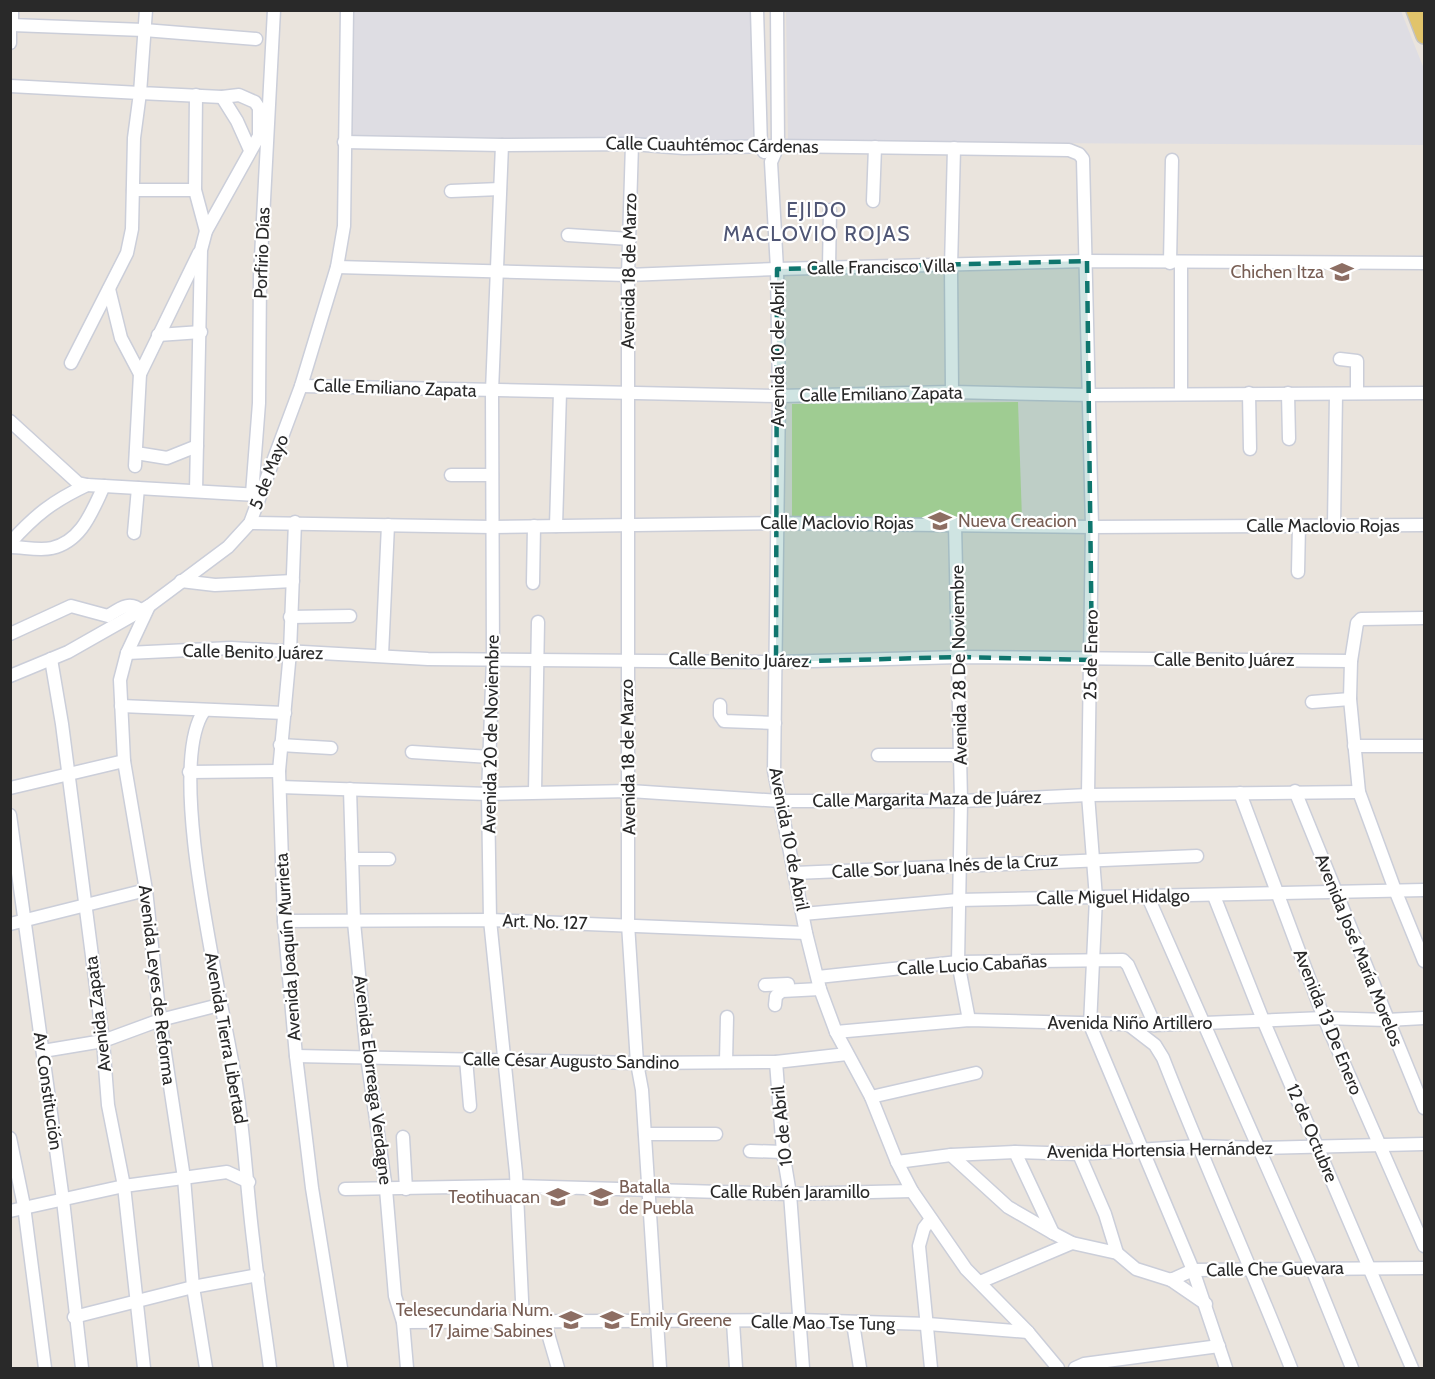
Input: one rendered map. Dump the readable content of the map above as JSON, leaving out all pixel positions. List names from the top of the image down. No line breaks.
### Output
{"streets":{"street":["Calle Cuauhtémoc Cárdenas","Porfirio Días","Calle Francisco Villa","Avenida 18 de Marzo","Avenida 10 de Abril","Calle Emiliano Zapata","5 de Mayo","Calle Maclovio Rojas","Calle Benito Juárez","25 de Enero","Avenida 28 De Noviembre","Avenida 20 de Noviembre","Calle Margarita Maza de Juárez","Calle Sor Juana Inés de la Cruz","Calle Miguel Hidalgo","Art. No. 127","Avenida Joaquín Murrieta","Avenida José María Morelos","Calle Lucio Cabañas","Avenida Leyes de Reforma","Avenida Zapata","Avenida 13 De Enero","Avenida Niño Artillero","Avenida Tierra Libertad","Calle César Augusto Sandino","Avenida Elorreaga Verdagne","Av Constitución","10 de Abril","12 de Octubre","Avenida Hortensia Hernández","Calle Rubén Jaramillo","Calle Che Guevara","Calle Mao Tse Tung"]},"crossings":[["Calle Cuauhtémoc Cárdenas","Avenida 18 de Marzo"],["Calle Cuauhtémoc Cárdenas","5 de Mayo"],["Calle Cuauhtémoc Cárdenas","25 de Enero"],["Calle Cuauhtémoc Cárdenas","Avenida 20 de Noviembre"],["Porfirio Días","5 de Mayo"],["Calle Francisco Villa","Avenida 18 de Marzo"],["Calle Francisco Villa","Avenida 10 de Abril"],["Calle Francisco Villa","5 de Mayo"],["Calle Francisco Villa","25 de Enero"],["Calle Francisco Villa","Avenida 20 de Noviembre"],["Avenida 18 de Marzo","Calle Emiliano Zapata"],["Avenida 18 de Marzo","Calle Maclovio Rojas"],["Avenida 18 de Marzo","Calle Benito Juárez"],["Avenida 18 de Marzo","Calle Margarita Maza de Juárez"],["Avenida 18 de Marzo","Art. No. 127"],["Avenida 18 de Marzo","Calle César Augusto Sandino"],["Avenida 18 de Marzo","Calle Rubén Jaramillo"],["Avenida 18 de Marzo","Calle Mao Tse Tung"],["Avenida 10 de Abril","Calle Emiliano Zapata"],["Avenida 10 de Abril","Calle Maclovio Rojas"],["Avenida 10 de Abril","Calle Benito Juárez"],["Avenida 10 de Abril","Calle Margarita Maza de Juárez"],["Avenida 10 de Abril","Calle Sor Juana Inés de la Cruz"],["Avenida 10 de Abril","Calle Miguel Hidalgo"],["Avenida 10 de Abril","Art. No. 127"],["Avenida 10 de Abril","Calle Lucio Cabañas"],["Avenida 10 de Abril","Avenida Niño Artillero"],["Avenida 10 de Abril","Calle César Augusto Sandino"],["Avenida 10 de Abril","Avenida Hortensia Hernández"],["Avenida 10 de Abril","Calle Rubén Jaramillo"],["Avenida 10 de Abril","Calle Mao Tse Tung"],["Calle Emiliano Zapata","5 de Mayo"],["Calle Emiliano Zapata","25 de Enero"],["Calle Emiliano Zapata","Avenida 20 de Noviembre"],["5 de Mayo","Calle Maclovio Rojas"],["5 de Mayo","Avenida Leyes de Reforma"],["5 de Mayo","Avenida Zapata"],["Calle Maclovio Rojas","25 de Enero"],["Calle Maclovio Rojas","Avenida 28 De Noviembre"],["Calle Maclovio Rojas","Avenida 20 de Noviembre"],["Calle Maclovio Rojas","Avenida Joaquín Murrieta"],["Calle Benito Juárez","25 de Enero"],["Calle Benito Juárez","Avenida 28 De Noviembre"],["Calle Benito Juárez","Avenida 20 de Noviembre"],["Calle Benito Juárez","Avenida Joaquín Murrieta"],["Calle Benito Juárez","Avenida Leyes de Reforma"],["25 de Enero","Calle Margarita Maza de Juárez"],["25 de Enero","Calle Sor Juana Inés de la Cruz"],["25 de Enero","Calle Miguel Hidalgo"],["25 de Enero","Calle Lucio Cabañas"],["25 de Enero","Avenida Niño Artillero"],["25 de Enero","Avenida Hortensia Hernández"],["25 de Enero","Calle Che Guevara"],["Avenida 28 De Noviembre","Calle Margarita Maza de Juárez"],["Avenida 28 De Noviembre","Calle Sor Juana Inés de la Cruz"],["Avenida 28 De Noviembre","Calle Miguel Hidalgo"],["Avenida 28 De Noviembre","Calle Lucio Cabañas"],["Avenida 28 De Noviembre","Avenida Niño Artillero"],["Avenida 20 de Noviembre","Calle Margarita Maza de Juárez"],["Avenida 20 de Noviembre","Art. No. 127"],["Avenida 20 de Noviembre","Calle César Augusto Sandino"],["Avenida 20 de Noviembre","Calle Rubén Jaramillo"],["Avenida 20 de Noviembre","Calle Mao Tse Tung"],["Calle Margarita Maza de Juárez","Avenida Joaquín Murrieta"],["Calle Margarita Maza de Juárez","Avenida José María Morelos"],["Calle Margarita Maza de Juárez","Avenida 13 De Enero"],["Calle Margarita Maza de Juárez","Avenida Elorreaga Verdagne"],["Calle Miguel Hidalgo","Avenida José María Morelos"],["Calle Miguel Hidalgo","Avenida 13 De Enero"],["Calle Miguel Hidalgo","12 de Octubre"],["Art. No. 127","Avenida Joaquín Murrieta"],["Art. No. 127","Avenida Elorreaga Verdagne"],["Avenida Joaquín Murrieta","Calle César Augusto Sandino"],["Avenida José María Morelos","Avenida Niño Artillero"],["Calle Lucio Cabañas","Avenida Niño Artillero"],["Avenida 13 De Enero","Avenida Niño Artillero"],["Avenida 13 De Enero","Avenida Hortensia Hernández"],["Avenida Niño Artillero","12 de Octubre"],["Calle César Augusto Sandino","Avenida Elorreaga Verdagne"],["Calle César Augusto Sandino","10 de Abril"],["Avenida Elorreaga Verdagne","Calle Rubén Jaramillo"],["Avenida Elorreaga Verdagne","Calle Mao Tse Tung"],["10 de Abril","Calle Rubén Jaramillo"],["10 de Abril","Calle Mao Tse Tung"],["12 de Octubre","Avenida Hortensia Hernández"],["12 de Octubre","Calle Che Guevara"]],"districts":["EJIDO MACLOVIO ROJAS"],"places":{"school or university":["Chichen Itza","Nueva Creacion","Teotihuacan","Batalla de Puebla","Telesecundaria Num. 17 Jaime Sabines","Emily Greene"]}}
